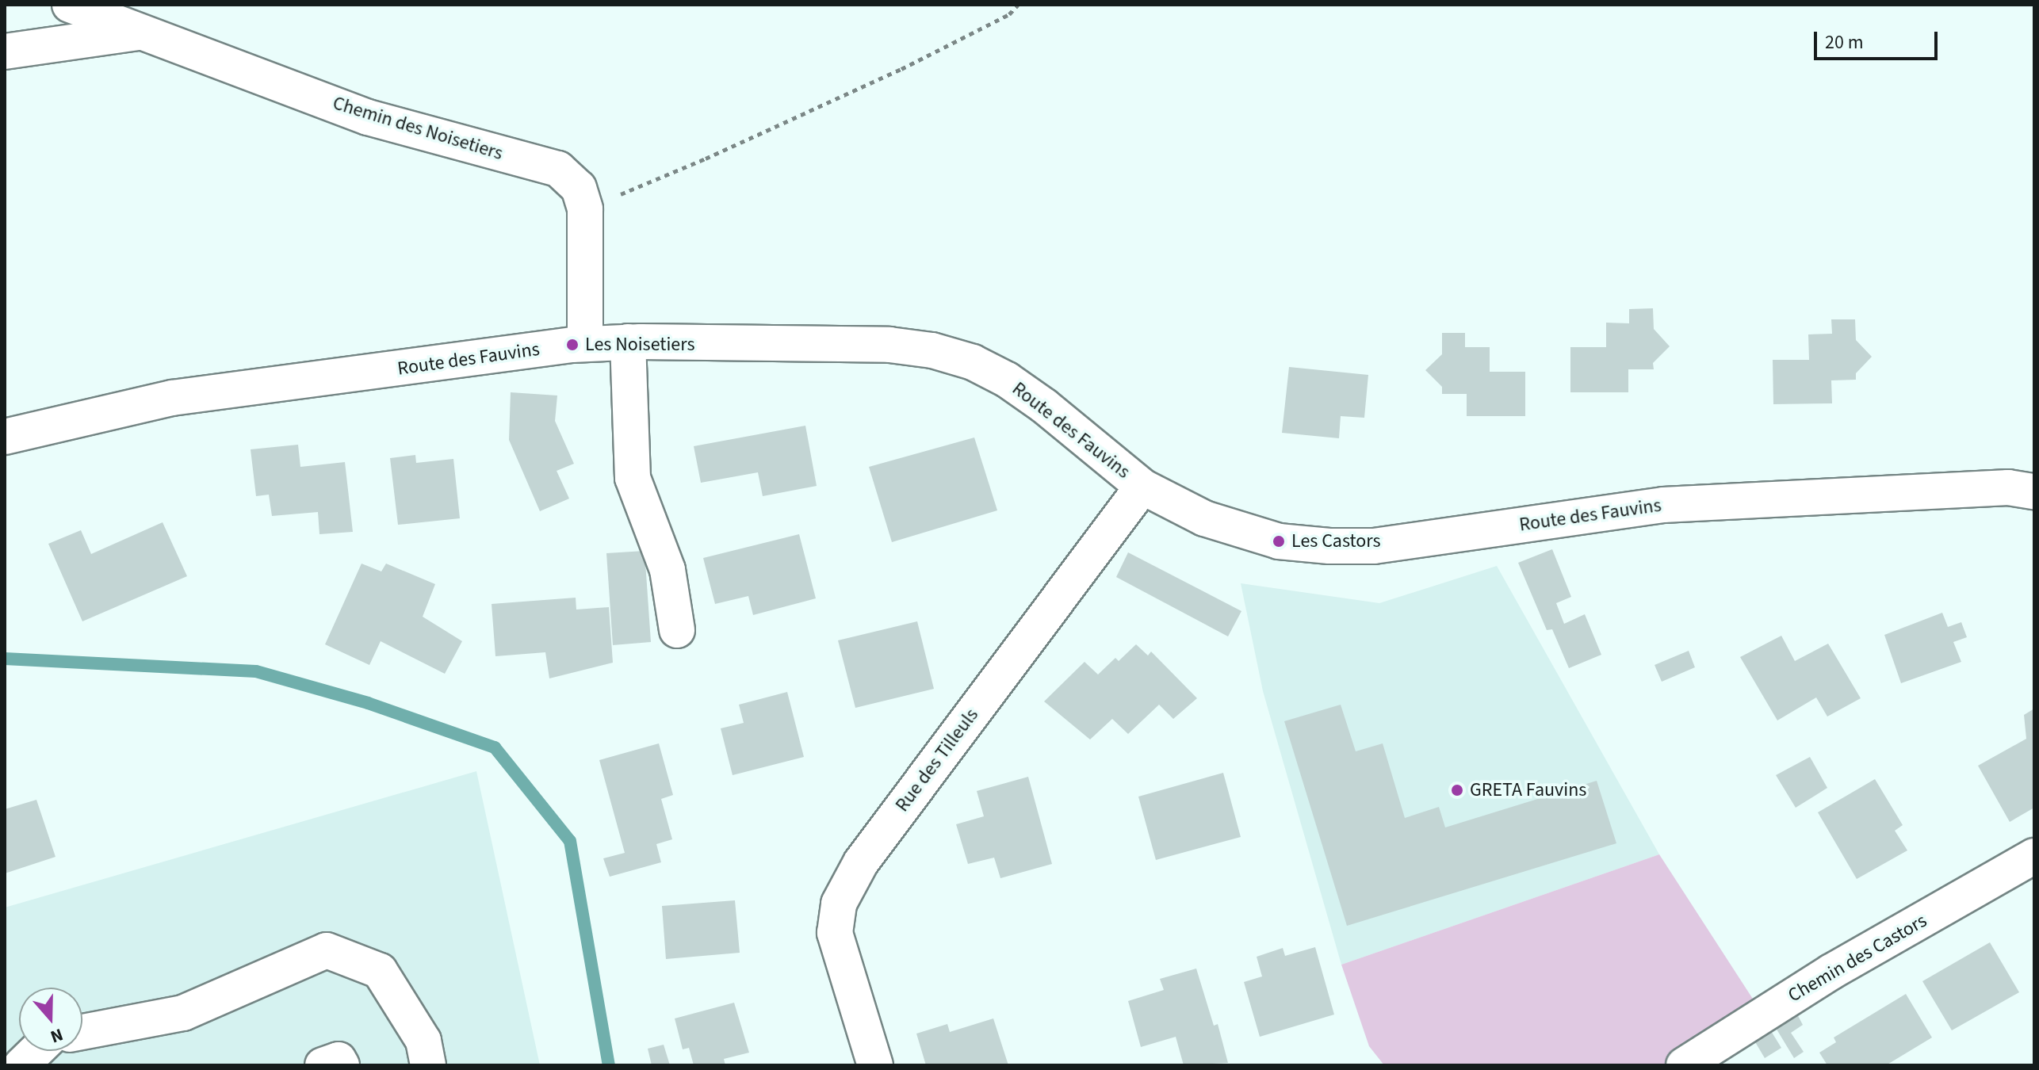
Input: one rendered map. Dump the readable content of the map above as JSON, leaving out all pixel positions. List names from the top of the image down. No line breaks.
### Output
{"streets":{"street":["Chemin des Noisetiers","Route des Fauvins","Rue des Tilleuls","Chemin des Castors"]},"crossings":[["Chemin des Noisetiers","Route des Fauvins"],["Route des Fauvins","Rue des Tilleuls"]],"places":["Les Noisetiers","Les Castors","GRETA Fauvins"],"scale_bar":"20 m","north":"bottom"}
